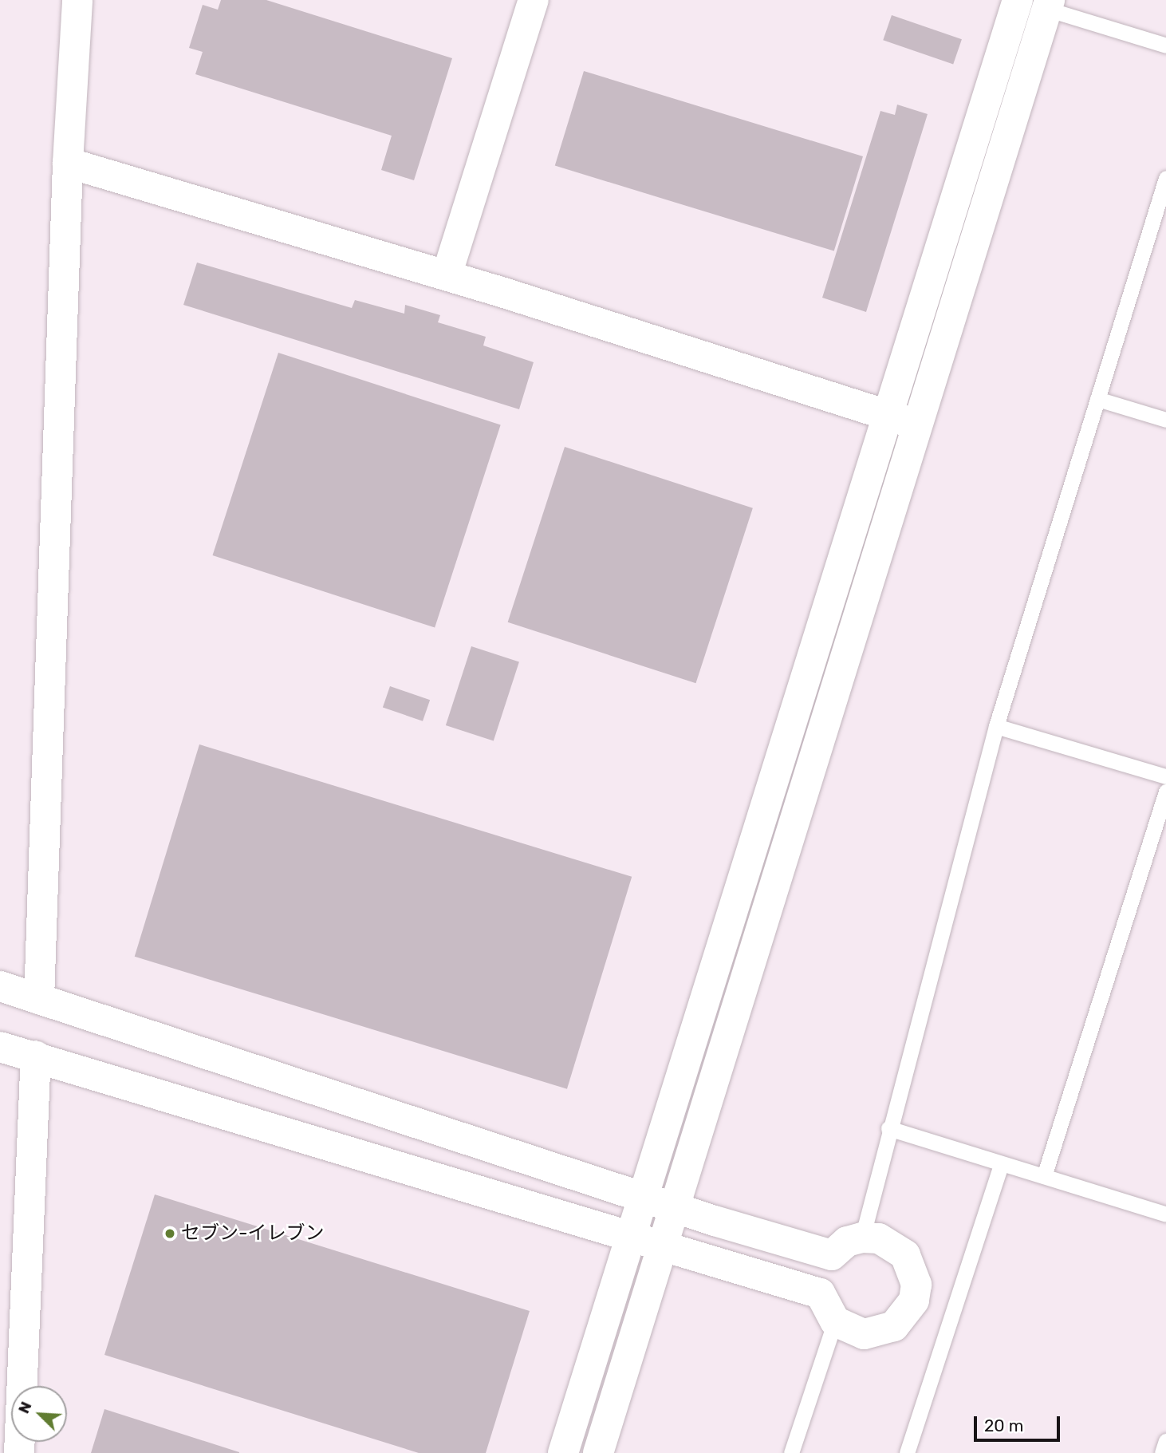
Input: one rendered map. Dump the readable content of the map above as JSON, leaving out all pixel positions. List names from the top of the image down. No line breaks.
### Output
{"places":["セブン-イレブン"],"scale_bar":"20 m","north":"top left"}
